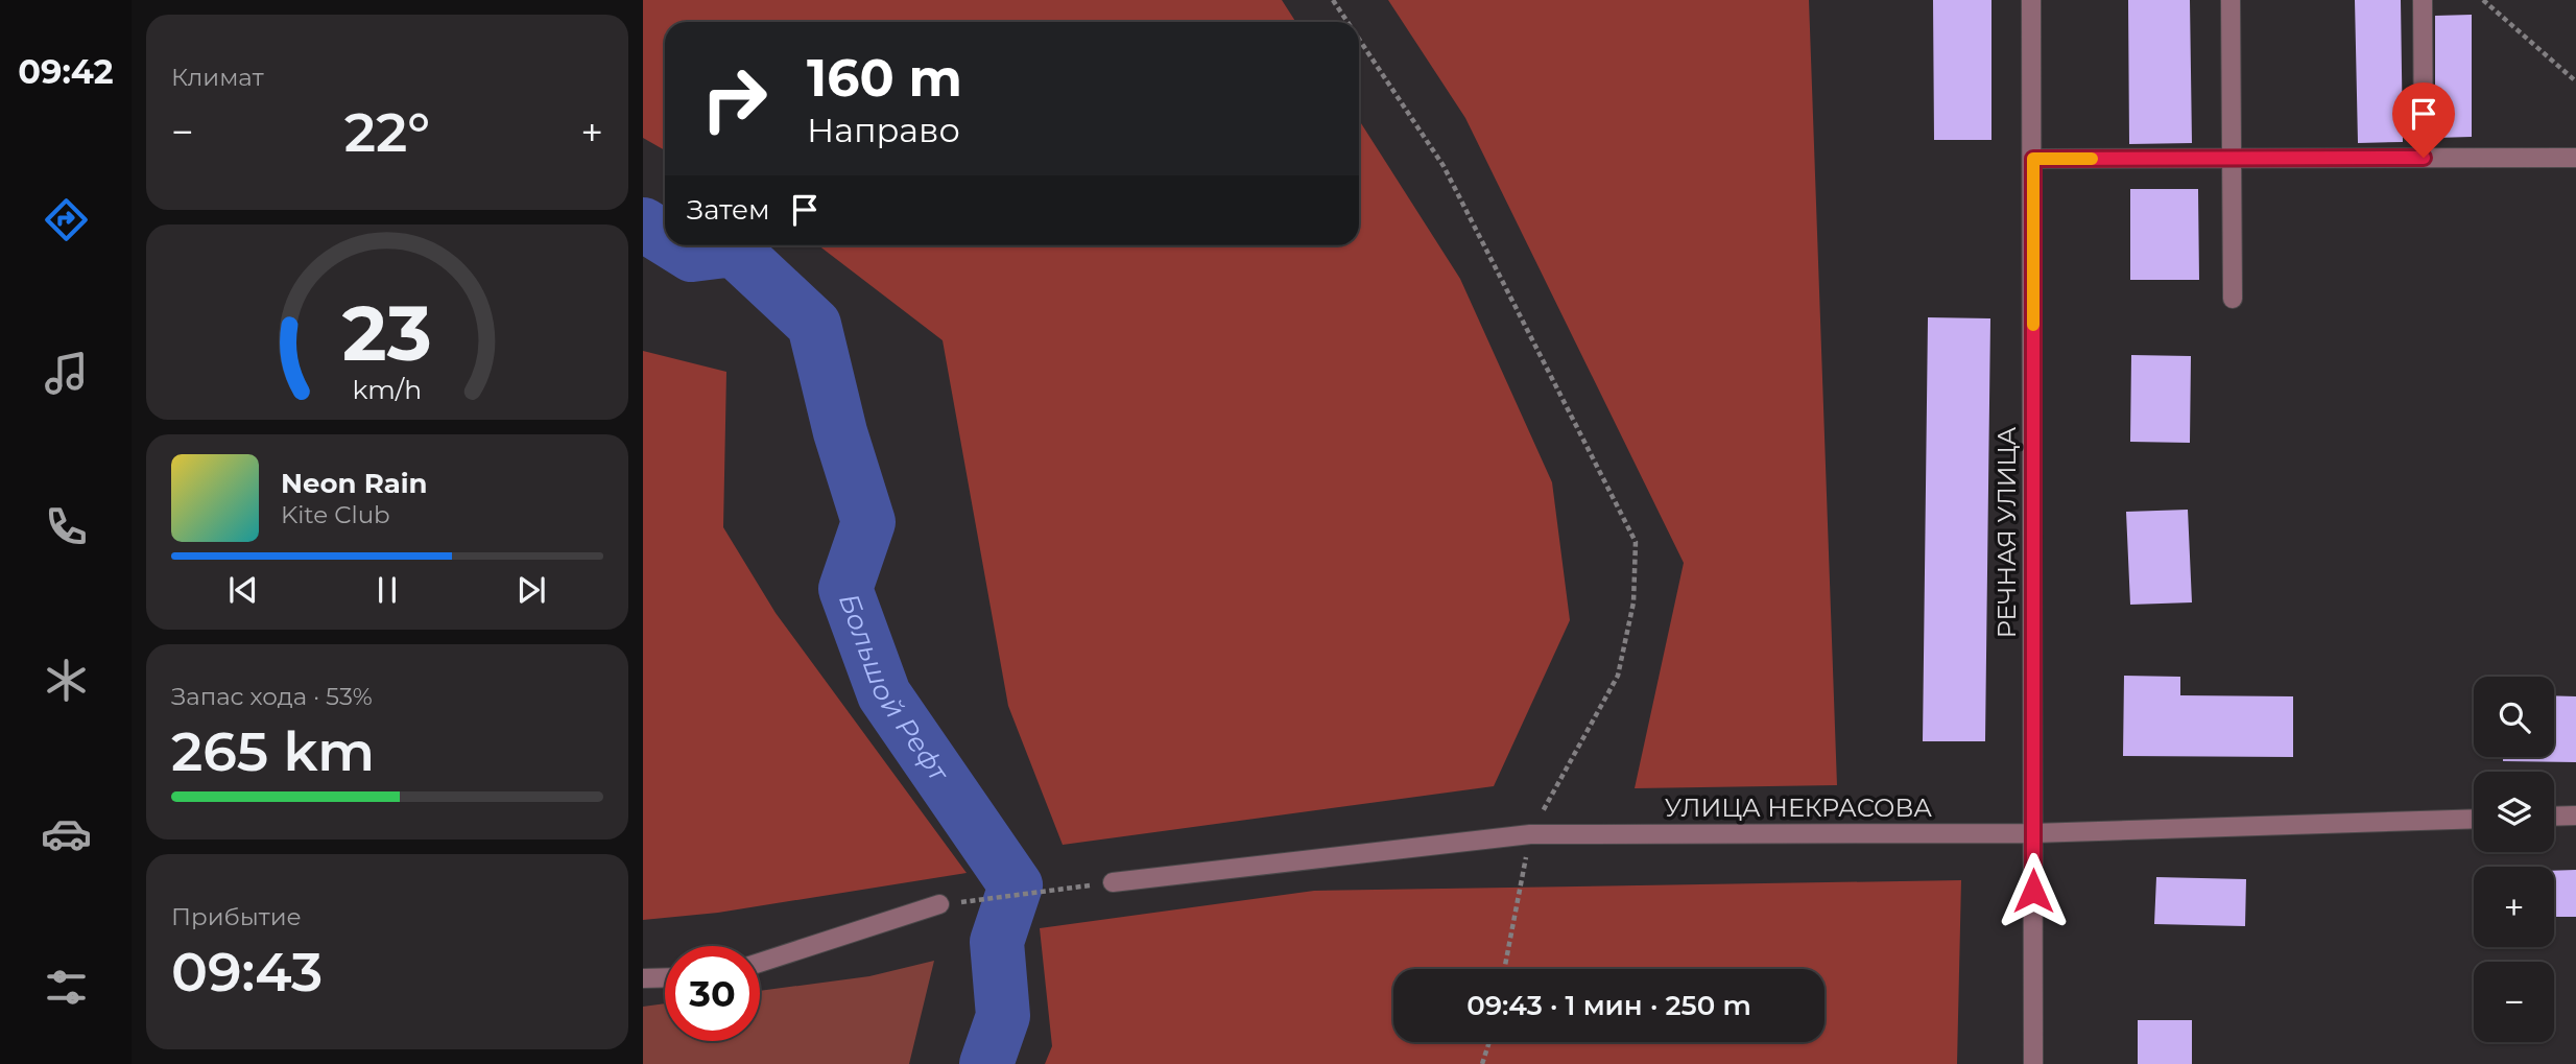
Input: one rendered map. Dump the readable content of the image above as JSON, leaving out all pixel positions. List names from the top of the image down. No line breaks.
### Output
{"streets":{"street":["РЕЧНАЯ УЛИЦА","УЛИЦА НЕКРАСОВА"]},"crossings":[["РЕЧНАЯ УЛИЦА","УЛИЦА НЕКРАСОВА"]],"water":["Большой Рефт"],"page":{"tabs":"09:42","tile":["Климат",["Запас хода · 53%","265 km"],["Прибытие","09:43"]],"turn":["160 m","Направо"],"heat":["−","22°","+"],"then":"Затем","song":["Neon Rain","Kite Club"],"map_buttons":["+","−"],"limit":"30","trip":"09:43 · 1 мин · 250 m","gauge":["23","km/h"]}}
